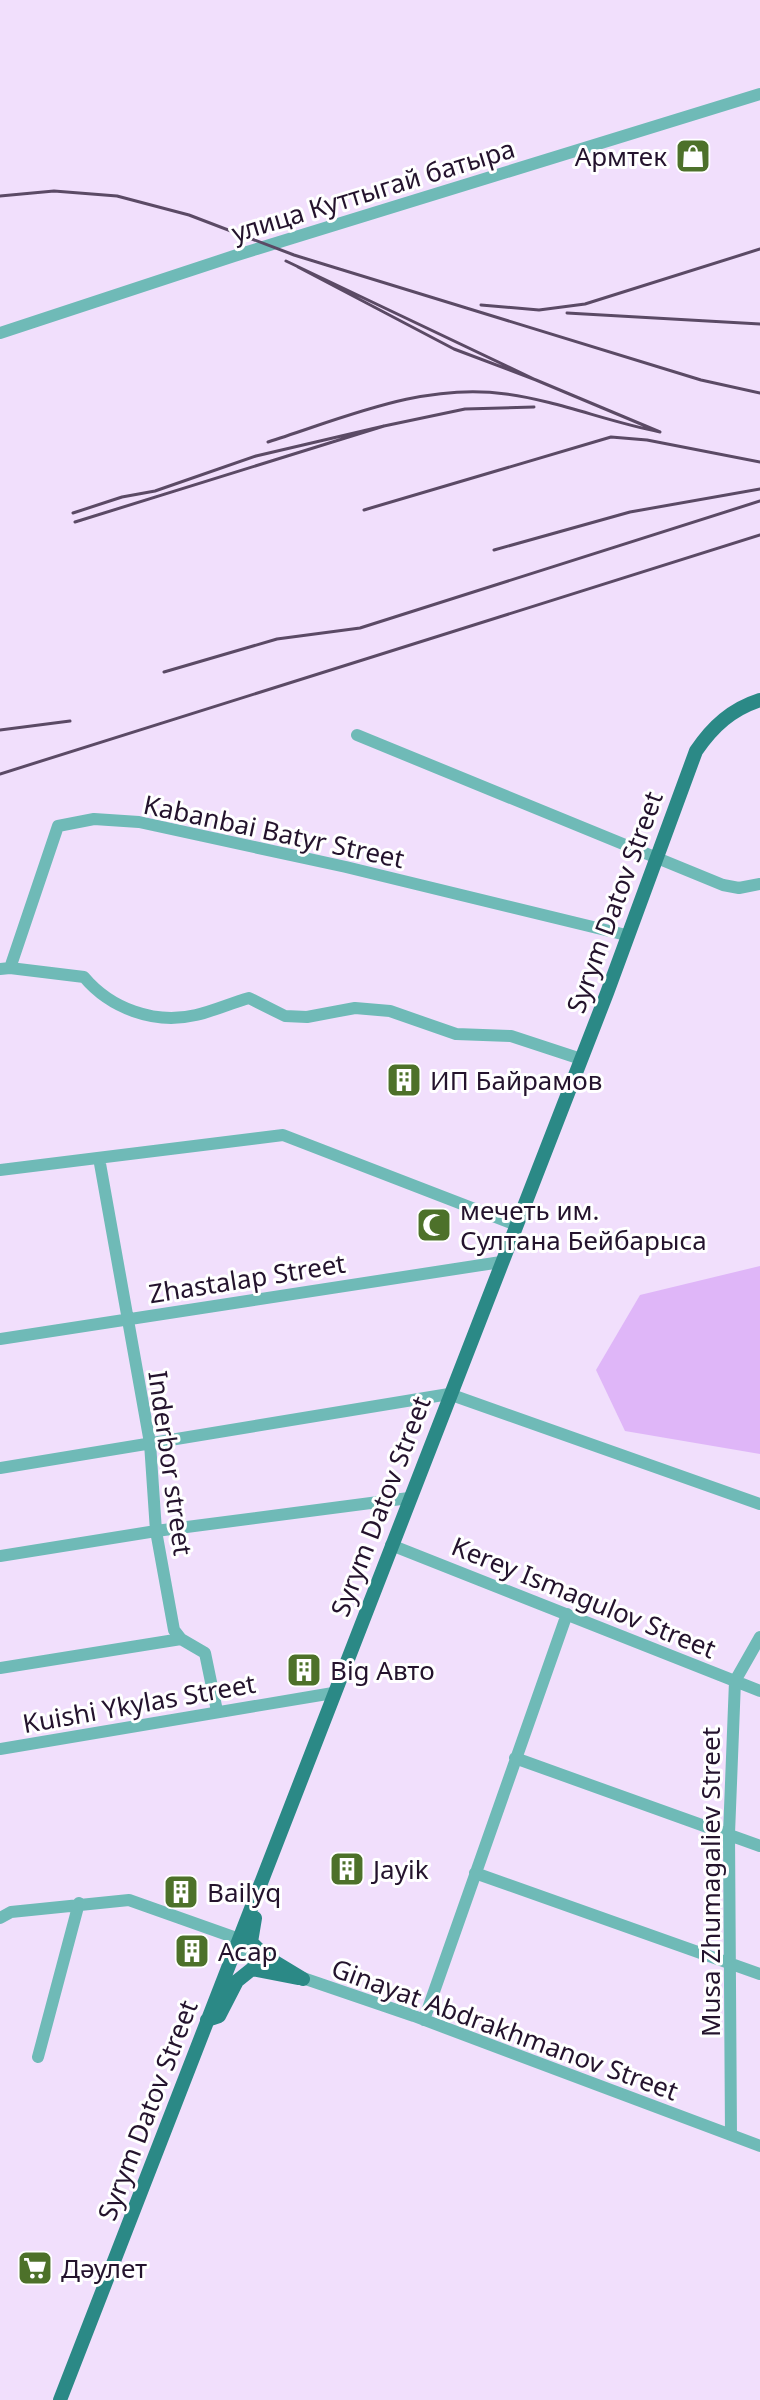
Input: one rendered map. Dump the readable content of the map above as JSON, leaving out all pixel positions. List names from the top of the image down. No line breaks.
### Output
{"streets":{"main road":["Syrym Datov Street"],"street":["улица Куттыгай батыра","Kabanbai Batyr Street","Zhastalap Street","Inderbor street","Kerey Ismagulov Street","Kuishi Ykylas Street","Musa Zhumagaliev Street","Ginayat Abdrakhmanov Street"]},"crossings":[["Kabanbai Batyr Street","Syrym Datov Street"],["Syrym Datov Street","Zhastalap Street"],["Syrym Datov Street","Kerey Ismagulov Street"],["Syrym Datov Street","Kuishi Ykylas Street"],["Syrym Datov Street","Ginayat Abdrakhmanov Street"],["Zhastalap Street","Inderbor street"],["Inderbor street","Kuishi Ykylas Street"],["Kerey Ismagulov Street","Musa Zhumagaliev Street"],["Musa Zhumagaliev Street","Ginayat Abdrakhmanov Street"]],"places":{"shop":["Армтек"],"building":["ИП Байрамов","Big Авто","Jayik","Bailyq","Асар"],"mosque":["мечеть им. Султана Бейбарыса"],"supermarket":["Дәулет"]}}
